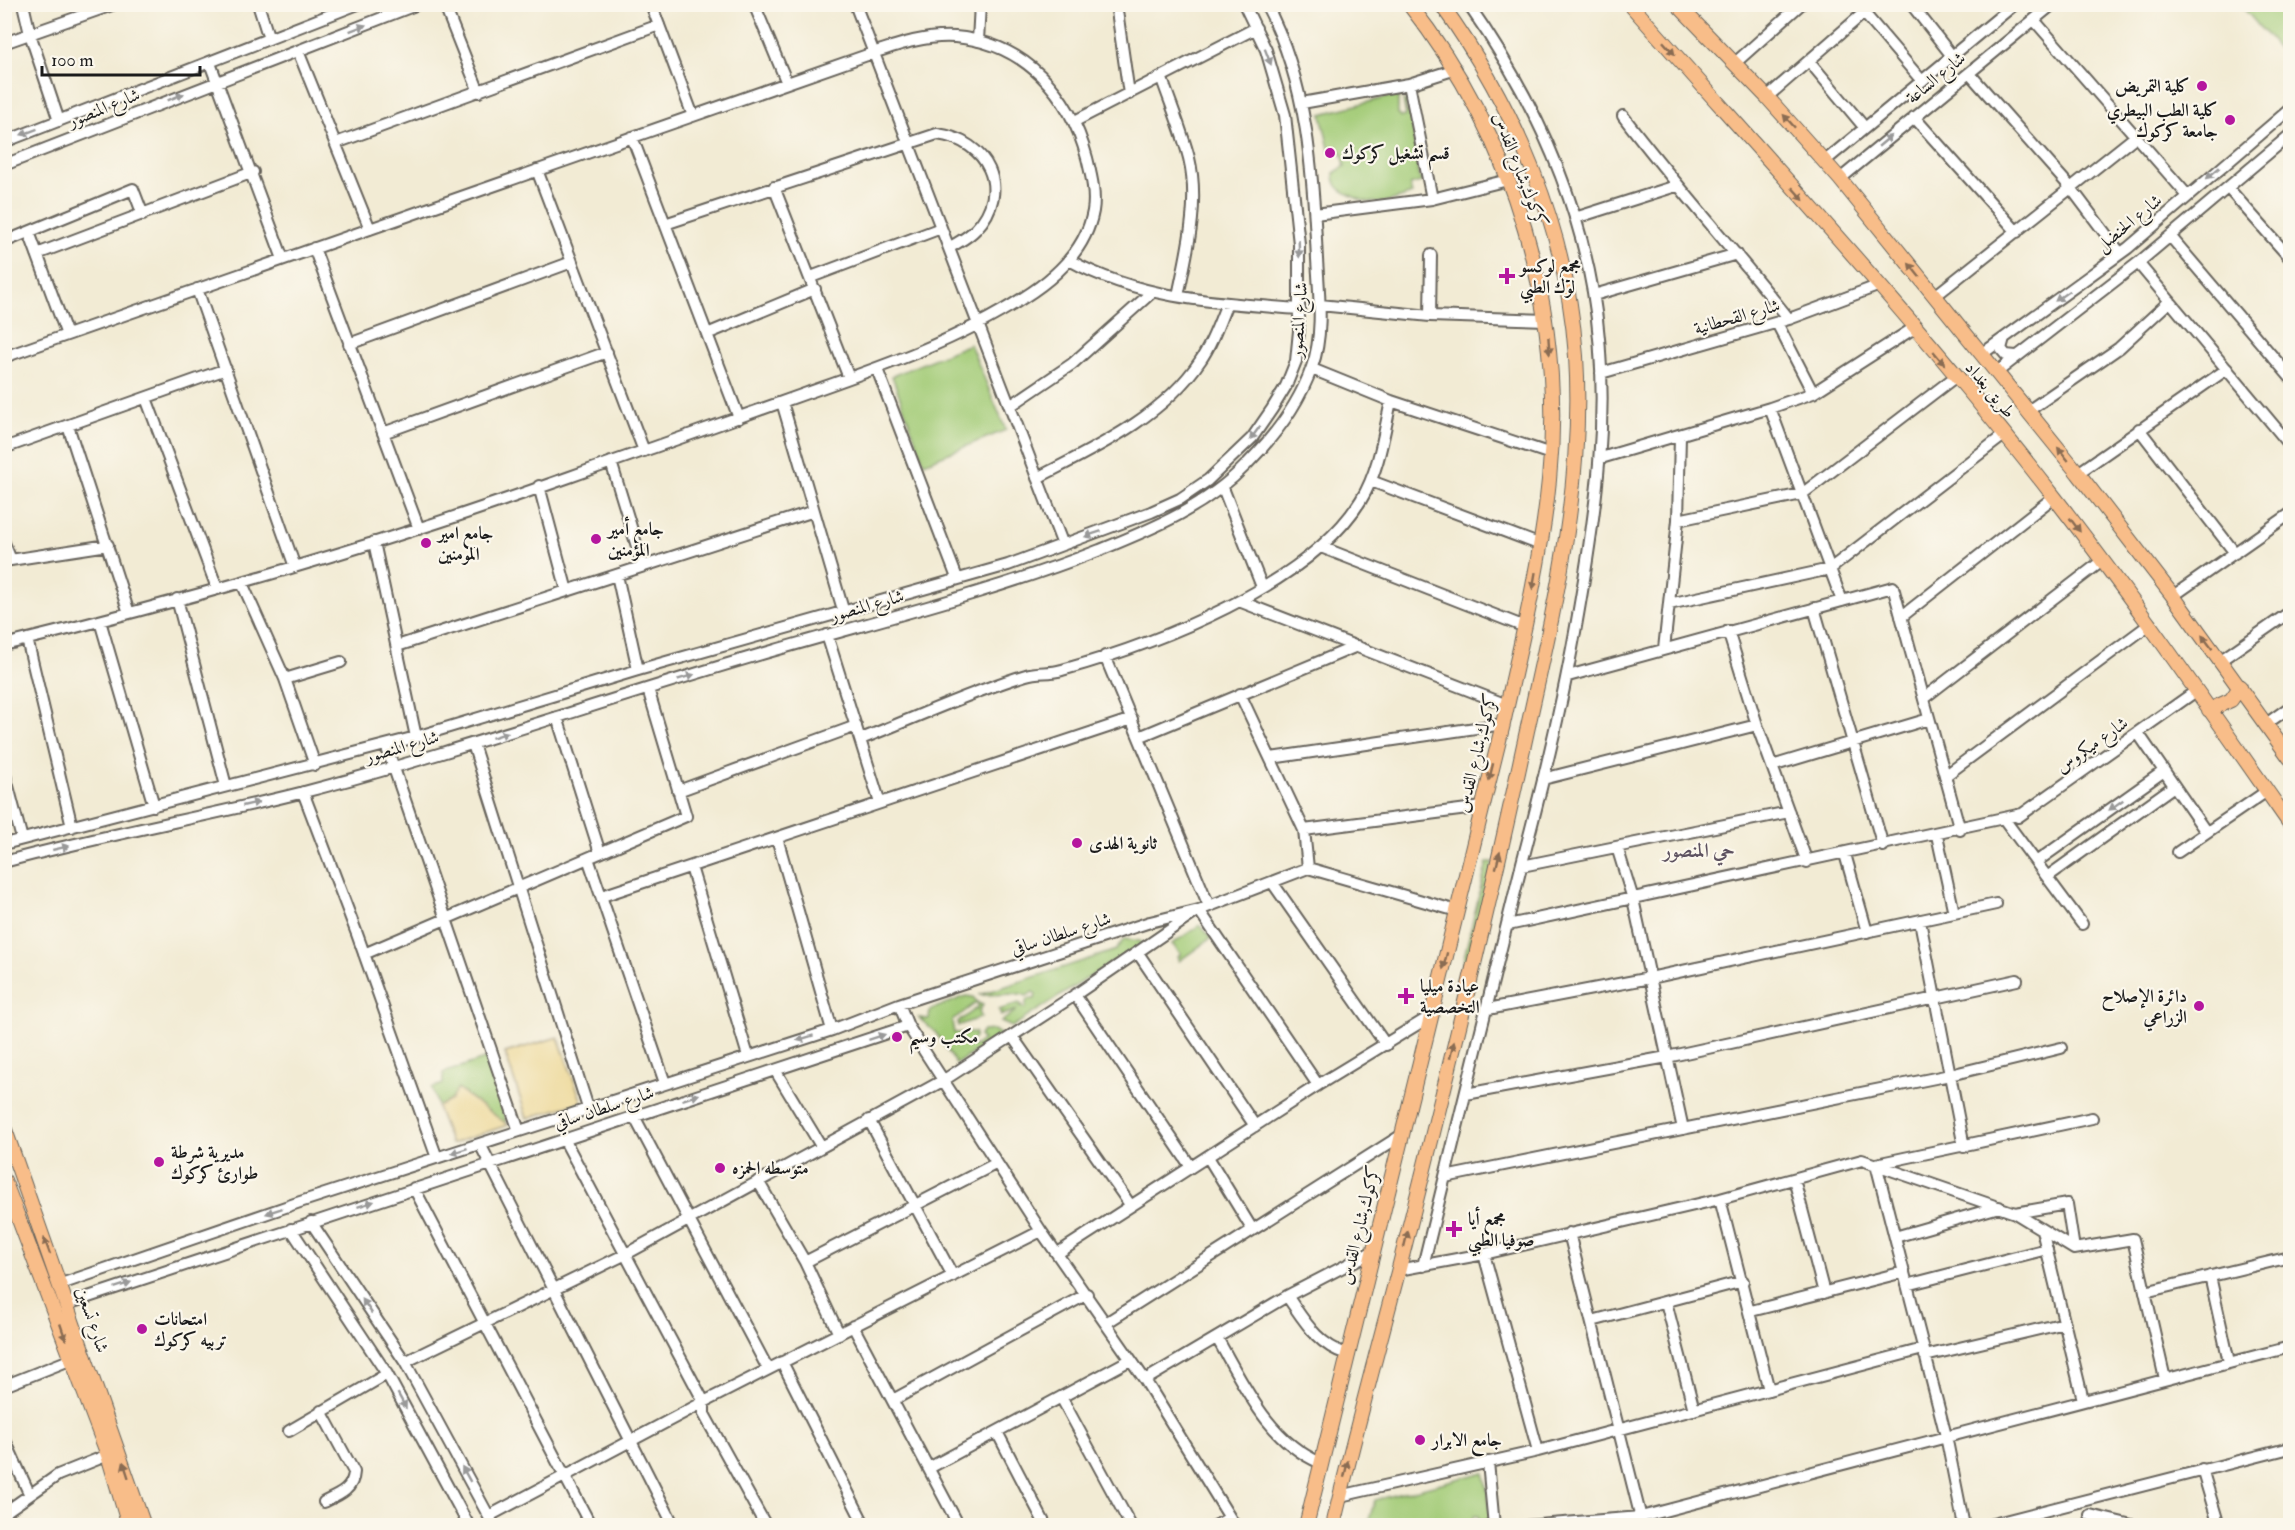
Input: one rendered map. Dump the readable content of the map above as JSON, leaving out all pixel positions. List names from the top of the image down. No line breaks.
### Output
{"streets":{"main road":["كركوك,شارع القدس","طريق بغداد","شارع تسعين"],"street":["شارع الساعة","شارع المنصور","شارع الحنضل","شارع القحطانية","شارع ميكروس","شارع سلطان ساقي"]},"crossings":[["شارع الساعة","طريق بغداد"],["شارع الحنضل","طريق بغداد"],["شارع القحطانية","طريق بغداد"],["طريق بغداد","شارع ميكروس"],["شارع سلطان ساقي","شارع تسعين"]],"districts":["حي المنصور"],"places":{"other":["كلية التمريض","كلية الطب البيطري جامعة كركوك","قسم تشغيل كركوك","جامع أمير المؤمنين","جامع امير المومنين","ثانوية الهدى","دائرة الإصلاح الزراعي","مكتب وسيم","مديرية شرطة طوارئ كركوك","متوسطه الحمزه","امتحانات تربيه كركوك","جامع الابرار"],"health":["مجمع لوكسو لوك الطبي","عيادة ميليا التخصصية","مجمع أيا صوفيا الطبي"]},"scale_bar":"100 m"}
